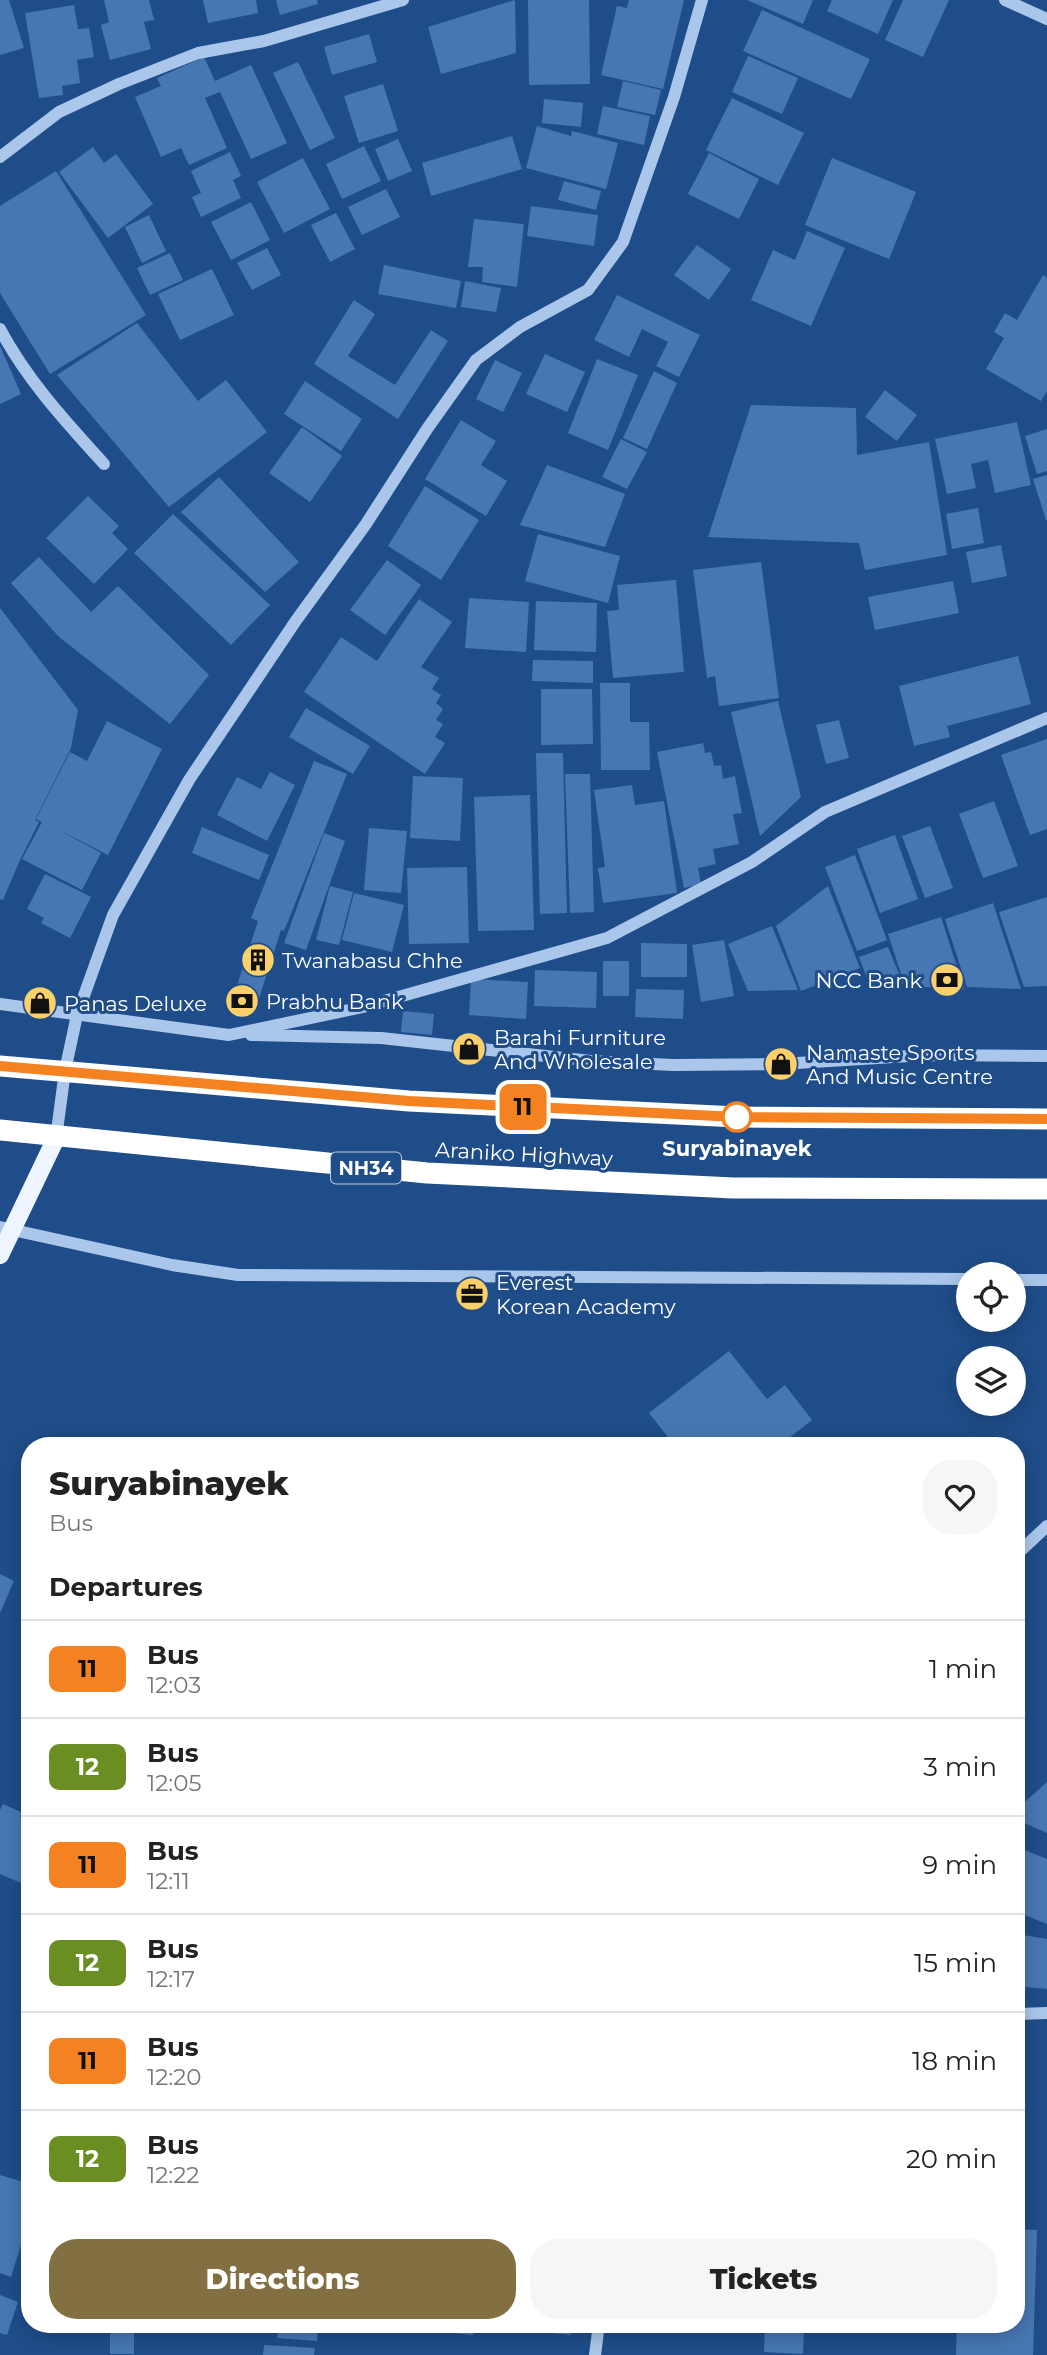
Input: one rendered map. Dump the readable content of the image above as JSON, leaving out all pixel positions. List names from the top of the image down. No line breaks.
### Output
{"streets":{"highway":["Araniko Highway","NH34"]},"places":{"building":["Twanabasu Chhe"],"bank":["NCC Bank","Prabhu Bank"],"shop":["Panas Deluxe","Barahi Furniture And Wholesale","Namaste Sports And Music Centre"],"other":["Suryabinayek"],"office":["Everest Korean Academy"]},"lines":["bus line 11"],"page":{"on_map":"11","heading":[["Suryabinayek","Bus"],"Departures"],"list":[{"mark":"11","name":"Bus","note":"12:03","value":"1 min"},{"mark":"12","name":"Bus","note":"12:05","value":"3 min"},{"mark":"11","name":"Bus","note":"12:11","value":"9 min"},{"mark":"12","name":"Bus","note":"12:17","value":"15 min"},{"mark":"11","name":"Bus","note":"12:20","value":"18 min"},{"mark":"12","name":"Bus","note":"12:22","value":"20 min"}],"buttons":["Directions","Tickets"]}}
